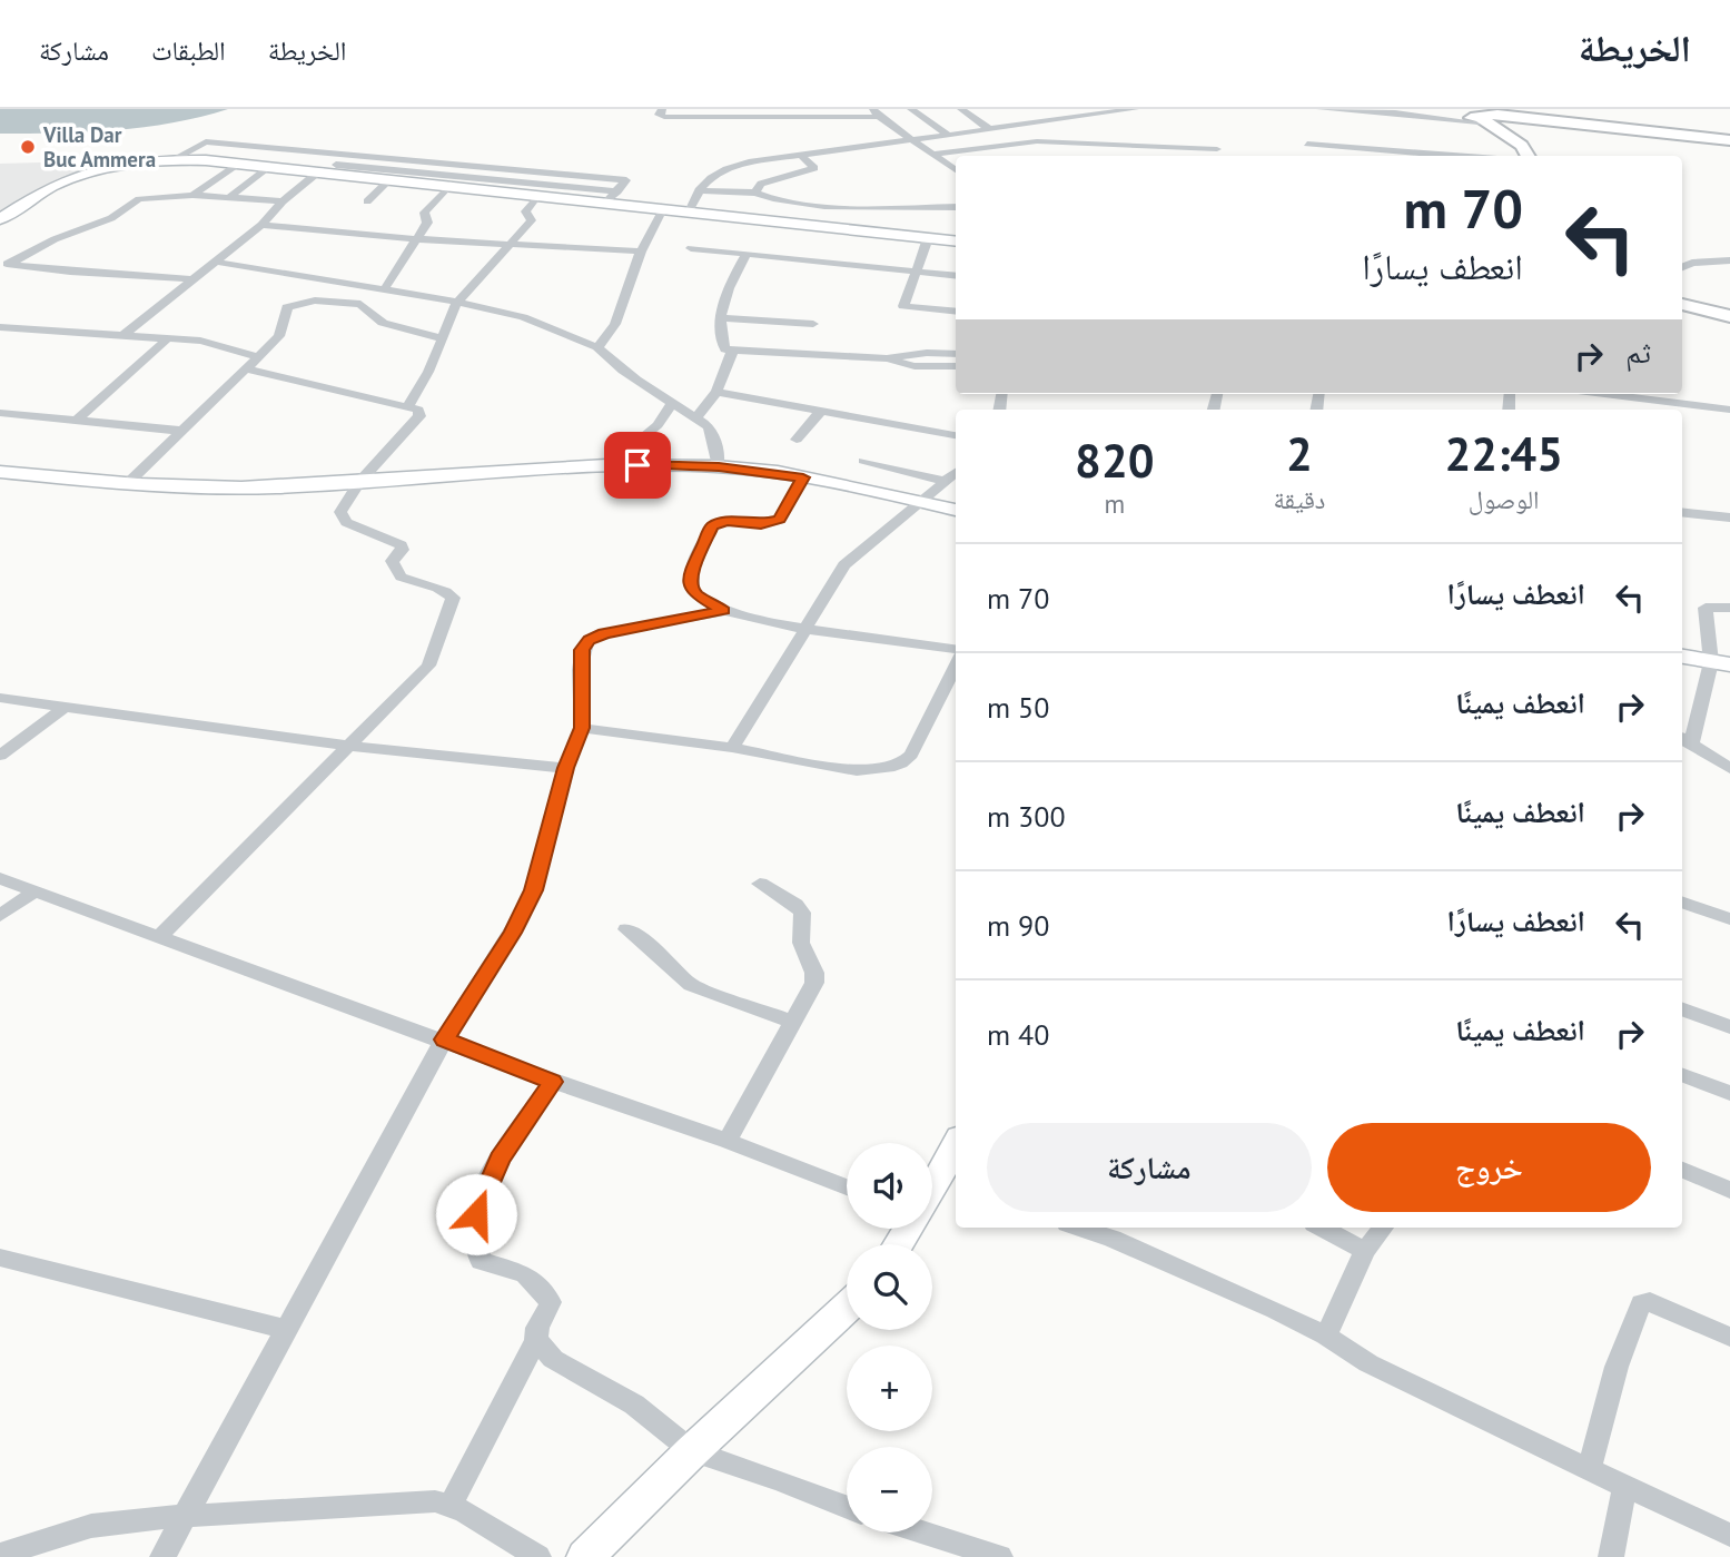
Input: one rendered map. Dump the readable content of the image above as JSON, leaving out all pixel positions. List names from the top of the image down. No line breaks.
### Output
{"places":["Villa Dar Buc Ammera"],"page":{"header":"الخريطة","nav":["الخريطة","الطبقات","مشاركة"],"turn":["70 m","انعطف يسارًا"],"then":"ثم","eta":["22:45","الوصول","2","دقيقة","820","m"],"list":[{"name":"انعطف يسارًا","value":"70 m"},{"name":"انعطف يمينًا","value":"50 m"},{"name":"انعطف يمينًا","value":"300 m"},{"name":"انعطف يسارًا","value":"90 m"},{"name":"انعطف يمينًا","value":"40 m"}],"buttons":["خروج","مشاركة"],"map_buttons":["+","−"]}}
